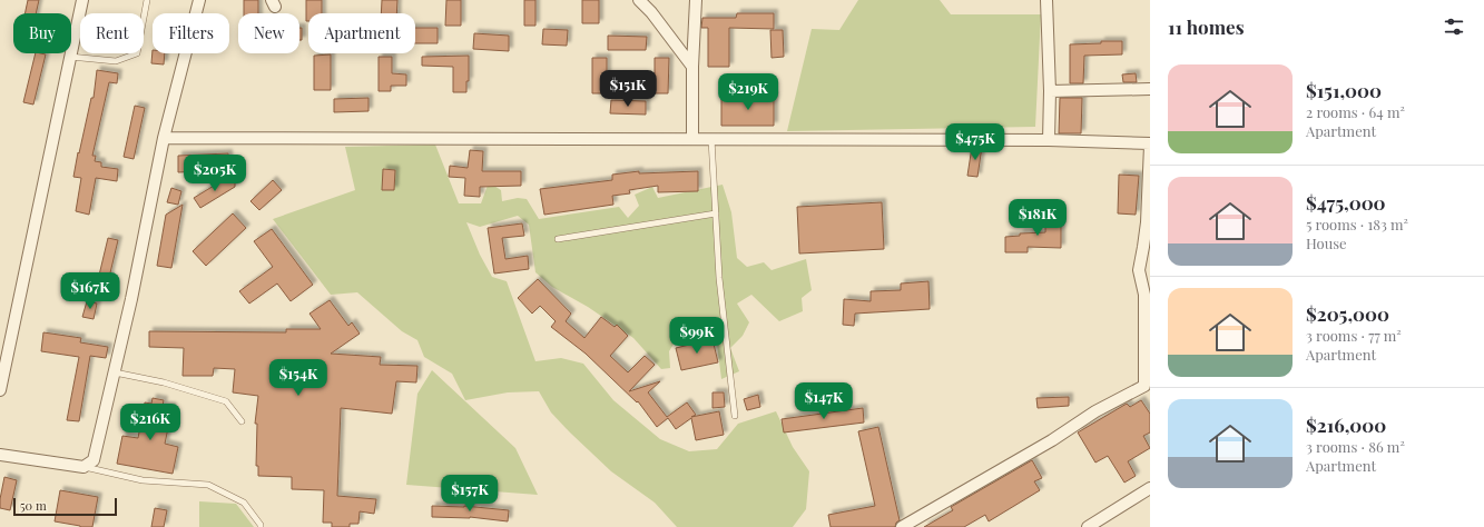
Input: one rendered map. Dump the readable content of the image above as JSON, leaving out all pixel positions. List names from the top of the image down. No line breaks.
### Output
{"scale_bar":"50 m","page":{"heading":"11 homes","chip":["Buy","Rent","Filters","New","Apartment"],"list":[{"name":"$151,000","note":"2 rooms · 64 m² · Apartment"},{"name":"$475,000","note":"5 rooms · 183 m² · House"},{"name":"$205,000","note":"3 rooms · 77 m² · Apartment"},{"name":"$216,000","note":"3 rooms · 86 m² · Apartment"}],"price":["$151K","$219K","$475K","$205K","$181K","$167K","$99K","$154K","$147K","$216K","$157K"],"scale":"50 m"}}
